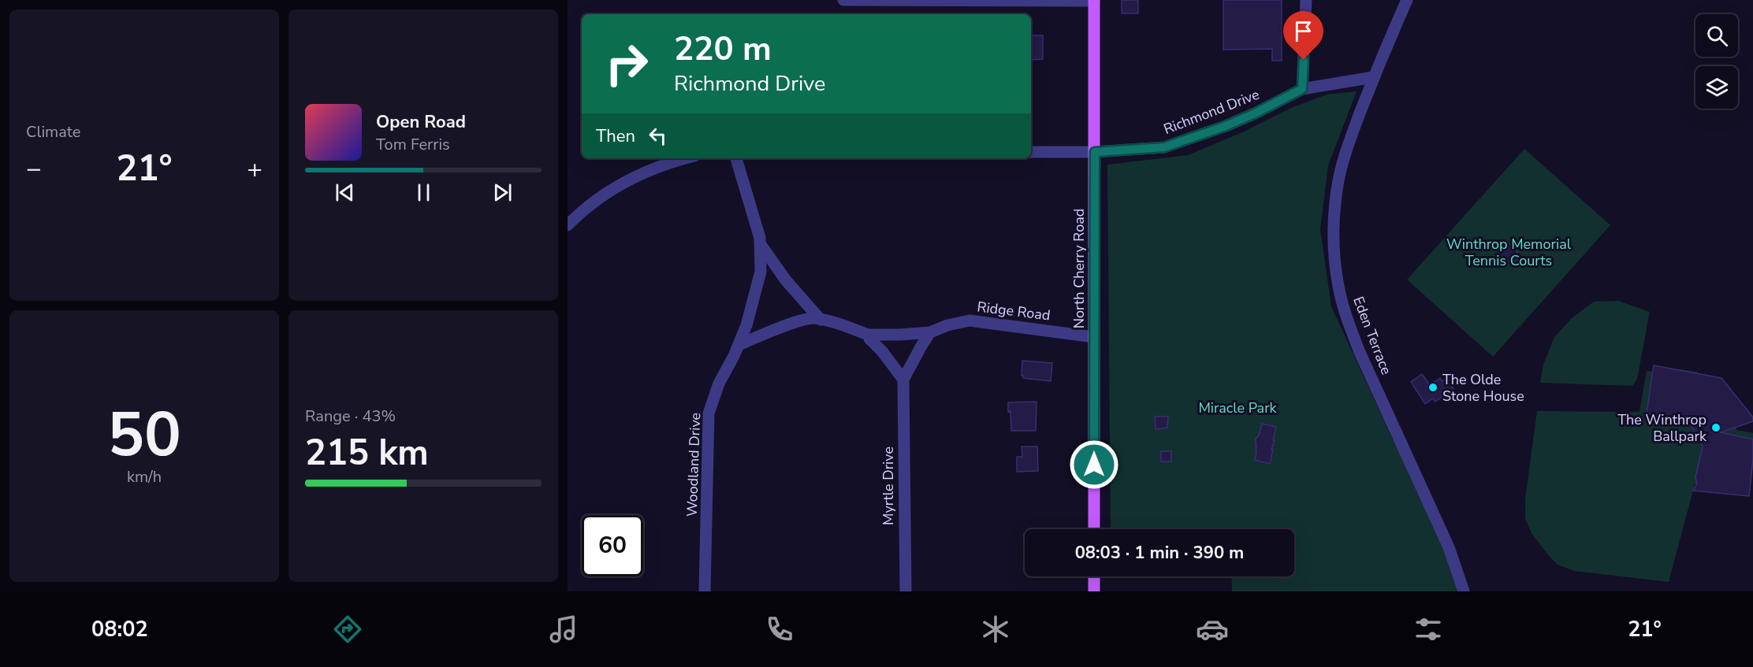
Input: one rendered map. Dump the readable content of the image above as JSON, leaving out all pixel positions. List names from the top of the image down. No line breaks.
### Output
{"streets":{"main road":["North Cherry Road"],"street":["Richmond Drive","Ridge Road","Eden Terrace","Woodland Drive","Myrtle Drive"]},"crossings":[["Richmond Drive","North Cherry Road"],["Richmond Drive","Eden Terrace"],["North Cherry Road","Ridge Road"],["Ridge Road","Woodland Drive"],["Ridge Road","Myrtle Drive"]],"parks":["Winthrop Memorial Tennis Courts","Miracle Park"],"places":["The Olde Stone House","The Winthrop Ballpark"],"page":{"tile":["Climate",["50","km/h"],["Range · 43%","215 km"]],"turn":["220 m","Richmond Drive"],"song":["Open Road","Tom Ferris"],"then":"Then","heat":["−","21°","+"],"limit":"60","trip":"08:03 · 1 min · 390 m","tabs":["08:02","21°"]}}
